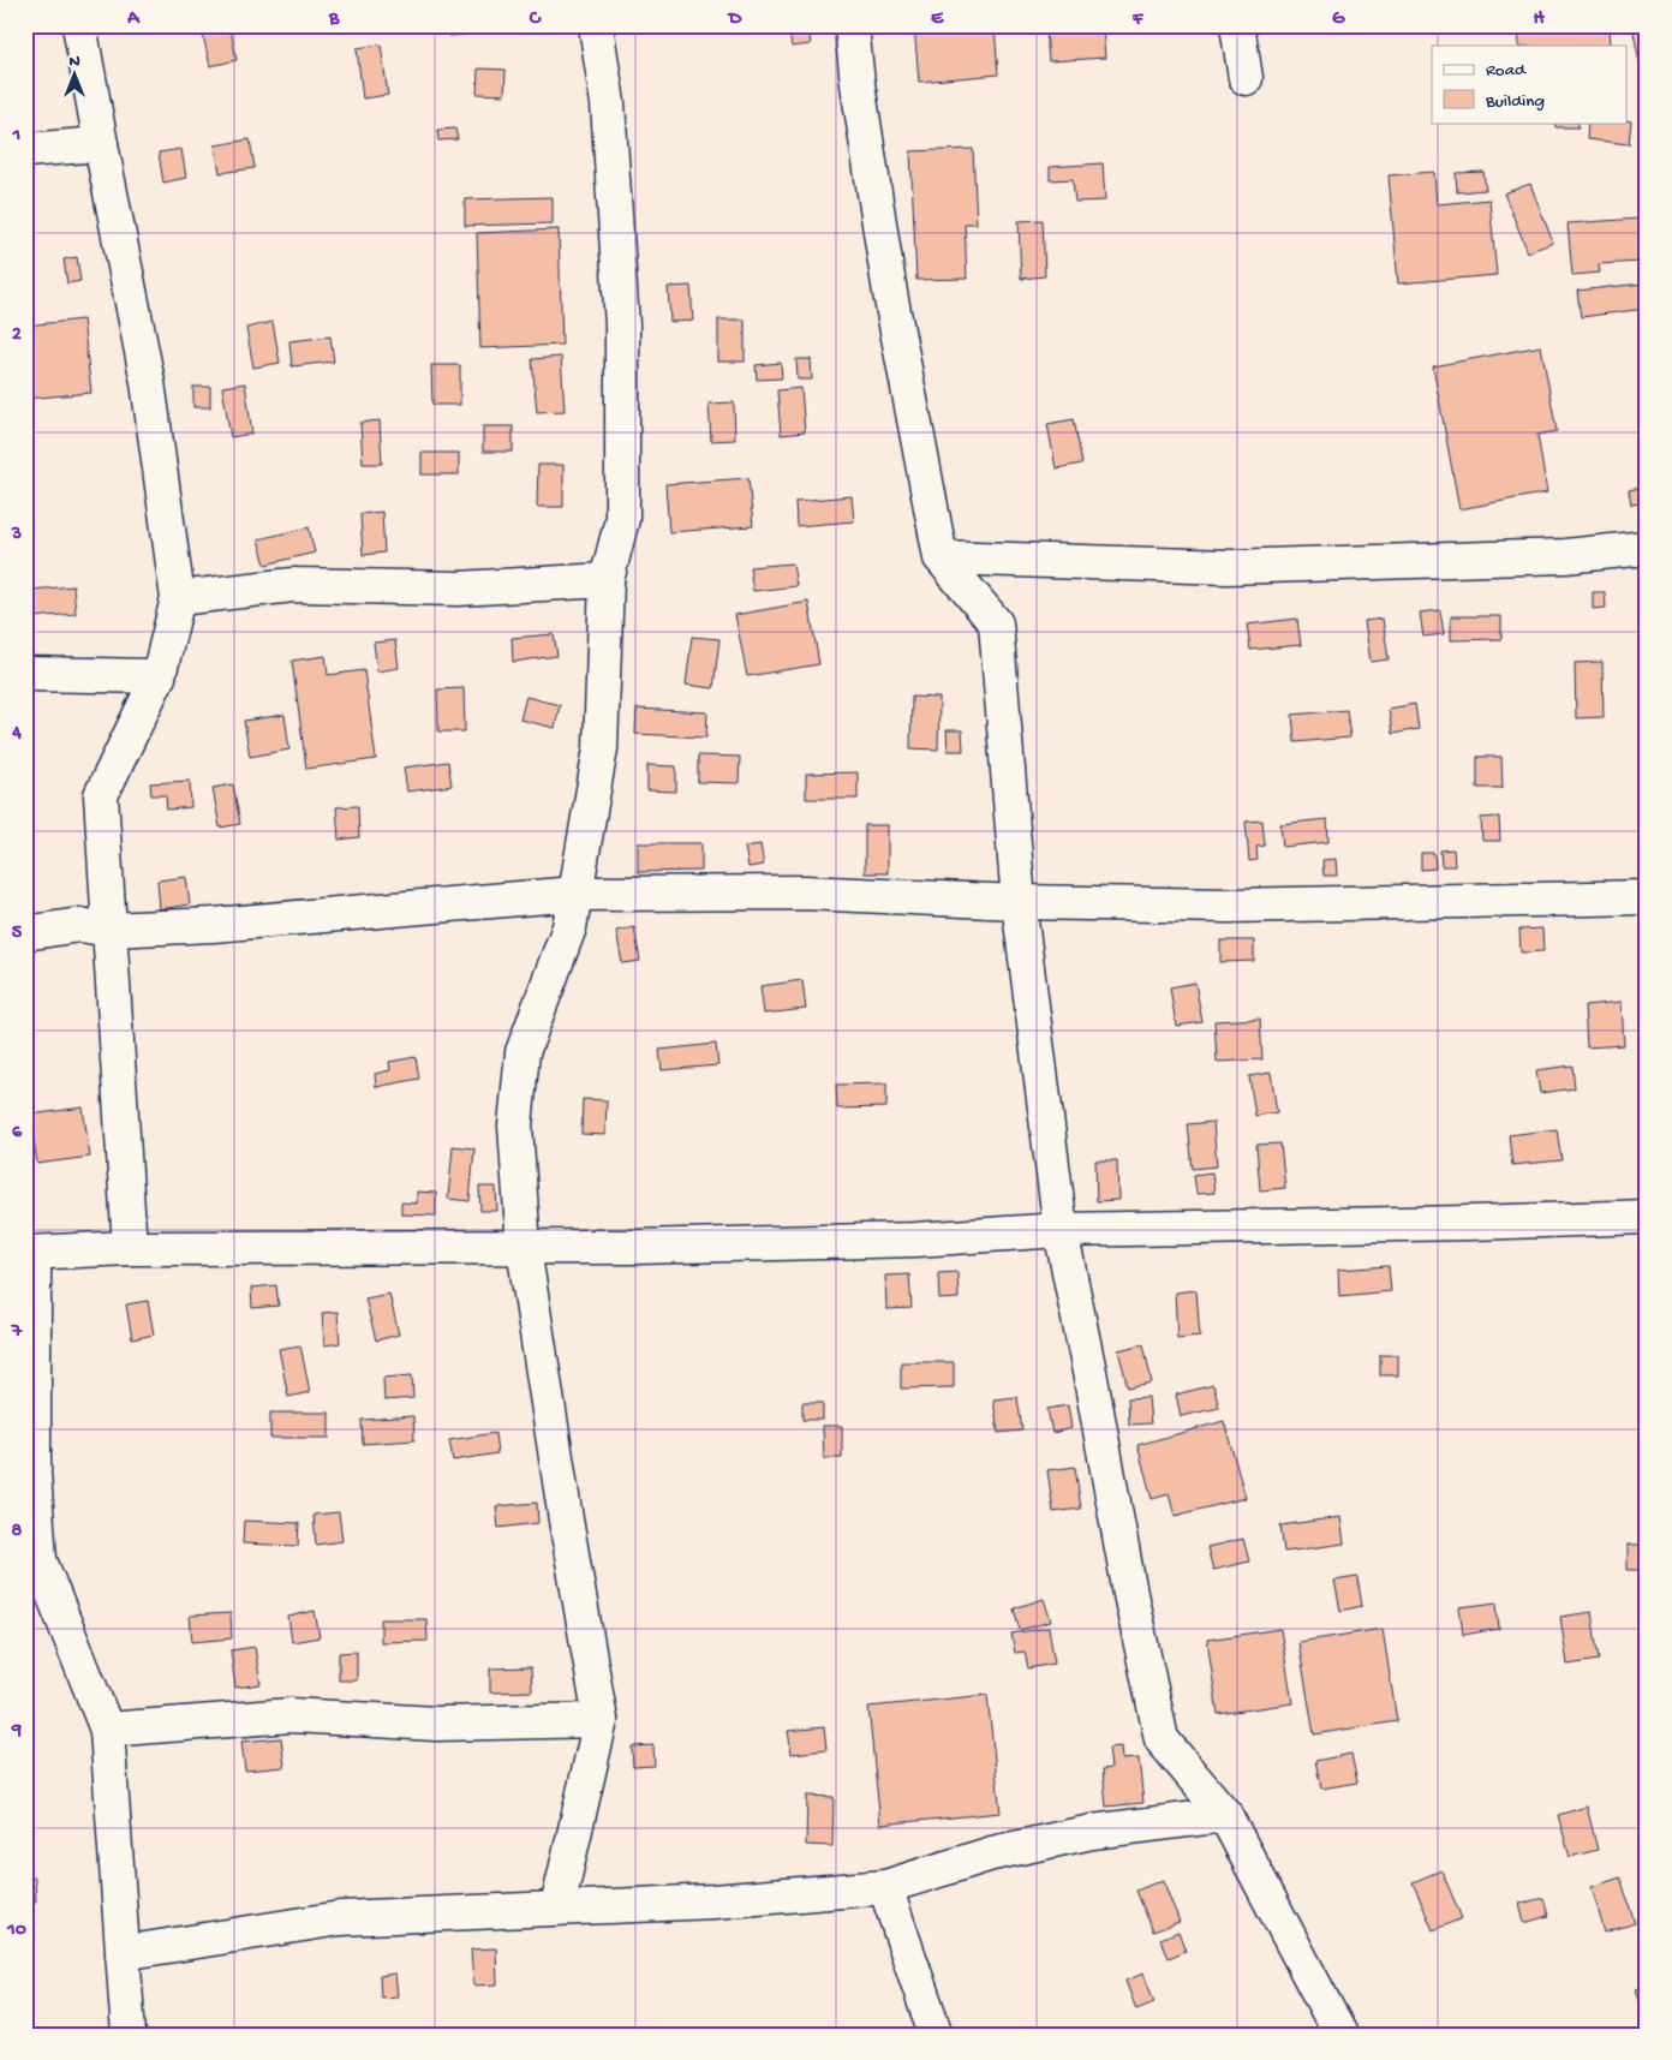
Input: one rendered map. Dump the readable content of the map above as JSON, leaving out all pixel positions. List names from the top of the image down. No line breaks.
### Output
{"legend":["Road","Building"],"north":"top","grid":{"columns":["A","B","C","D","E","F","G","H"],"rows":["1","2","3","4","5","6","7","8","9","10"]}}
